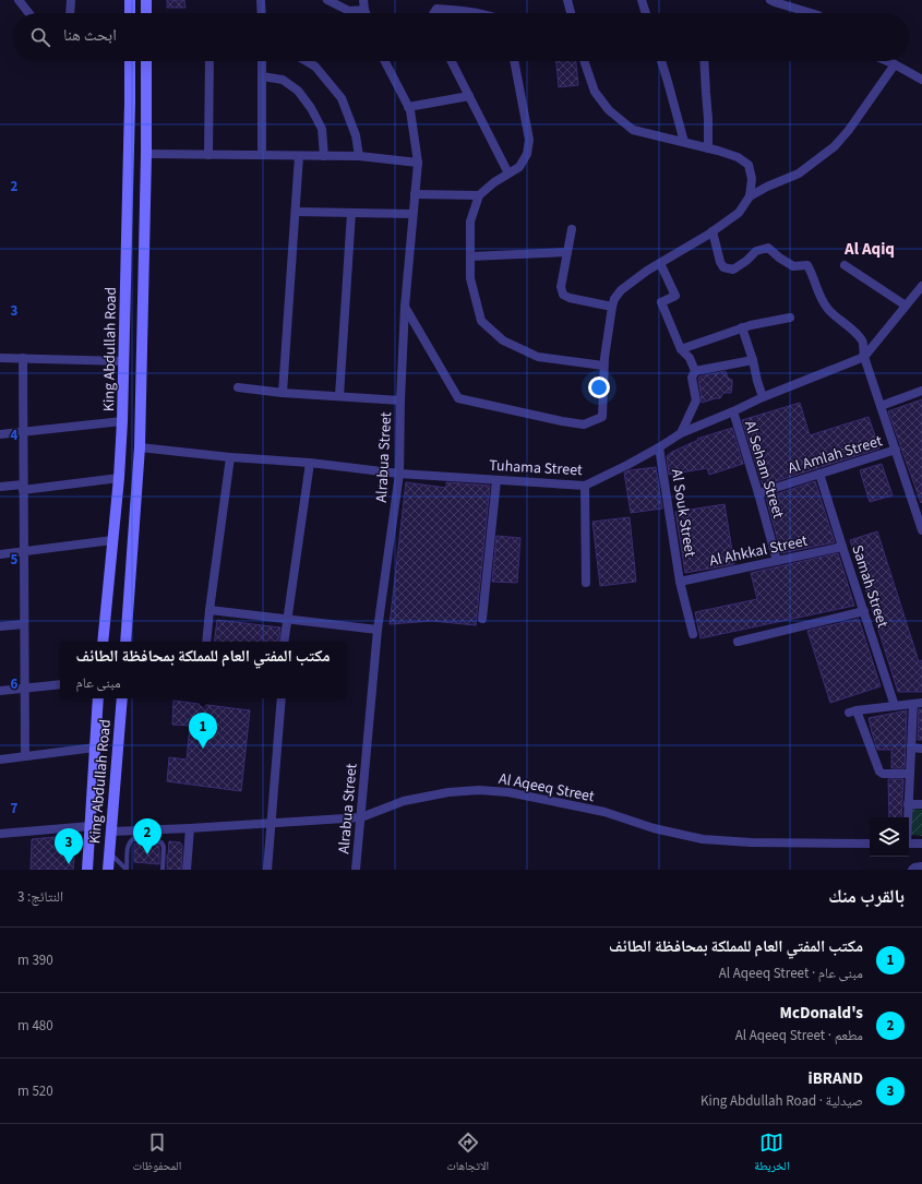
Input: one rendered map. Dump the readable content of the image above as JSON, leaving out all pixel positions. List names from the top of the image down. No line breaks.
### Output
{"streets":{"main road":["King Abdullah Road"],"street":["Al Amlah Street","Alrabua Street","Tuhama Street","Al Seham Street","Al Souk Street","Al Ahkkal Street","Samah Street","Al Aqeeq Street"]},"crossings":[["King Abdullah Road","Al Aqeeq Street"],["Al Amlah Street","Al Seham Street"],["Al Amlah Street","Samah Street"],["Alrabua Street","Tuhama Street"],["Alrabua Street","Al Aqeeq Street"],["Tuhama Street","Al Seham Street"],["Tuhama Street","Al Souk Street"],["Al Seham Street","Al Ahkkal Street"],["Al Souk Street","Al Ahkkal Street"],["Al Ahkkal Street","Samah Street"]],"districts":["Al Aqiq"],"page":{"search":"ابحث هنا","popup":["مكتب المفتي العام للمملكة بمحافظة الطائف","مبنى عام"],"pins":["1","2","3"],"heading":["بالقرب منك","النتائج: 3"],"list":[{"mark":"1","name":"مكتب المفتي العام للمملكة بمحافظة الطائف","note":"مبنى عام · Al Aqeeq Street","value":"390 m"},{"mark":"2","name":"McDonald's","note":"مطعم · Al Aqeeq Street","value":"480 m"},{"mark":"3","name":"iBRAND","note":"صيدلية · King Abdullah Road","value":"520 m"}],"nav":["الخريطة","الاتجاهات","المحفوظات"]},"grid":{"rows":["2","3","4","5","6","7"]}}
